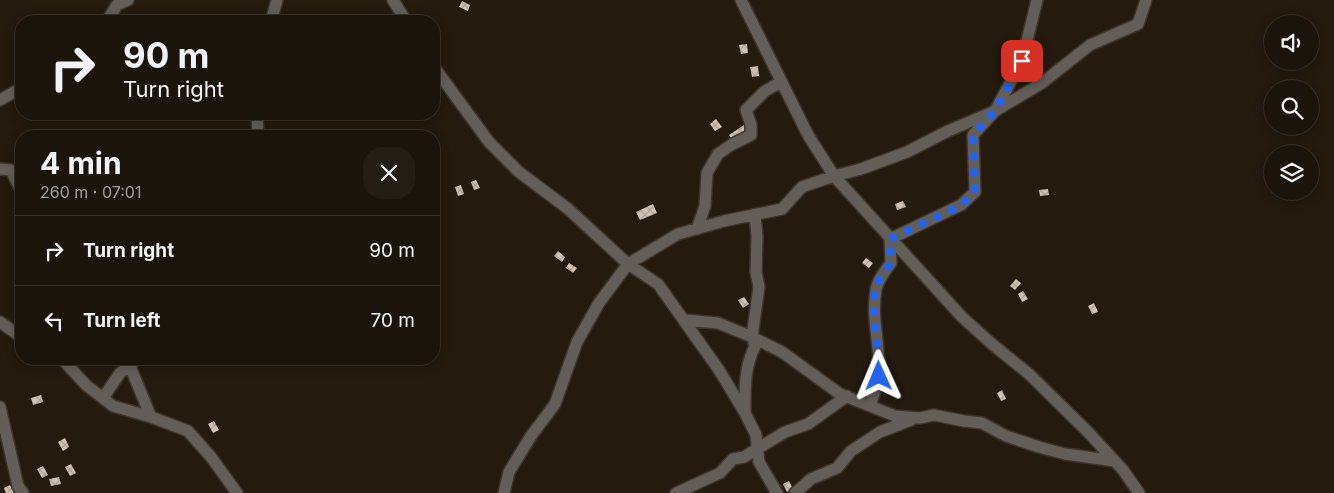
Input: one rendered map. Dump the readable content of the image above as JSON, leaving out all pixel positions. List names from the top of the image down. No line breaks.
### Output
{"page":{"turn":["90 m","Turn right"],"heading":["4 min","260 m · 07:01"],"list":[{"name":"Turn right","value":"90 m"},{"name":"Turn left","value":"70 m"}]}}
